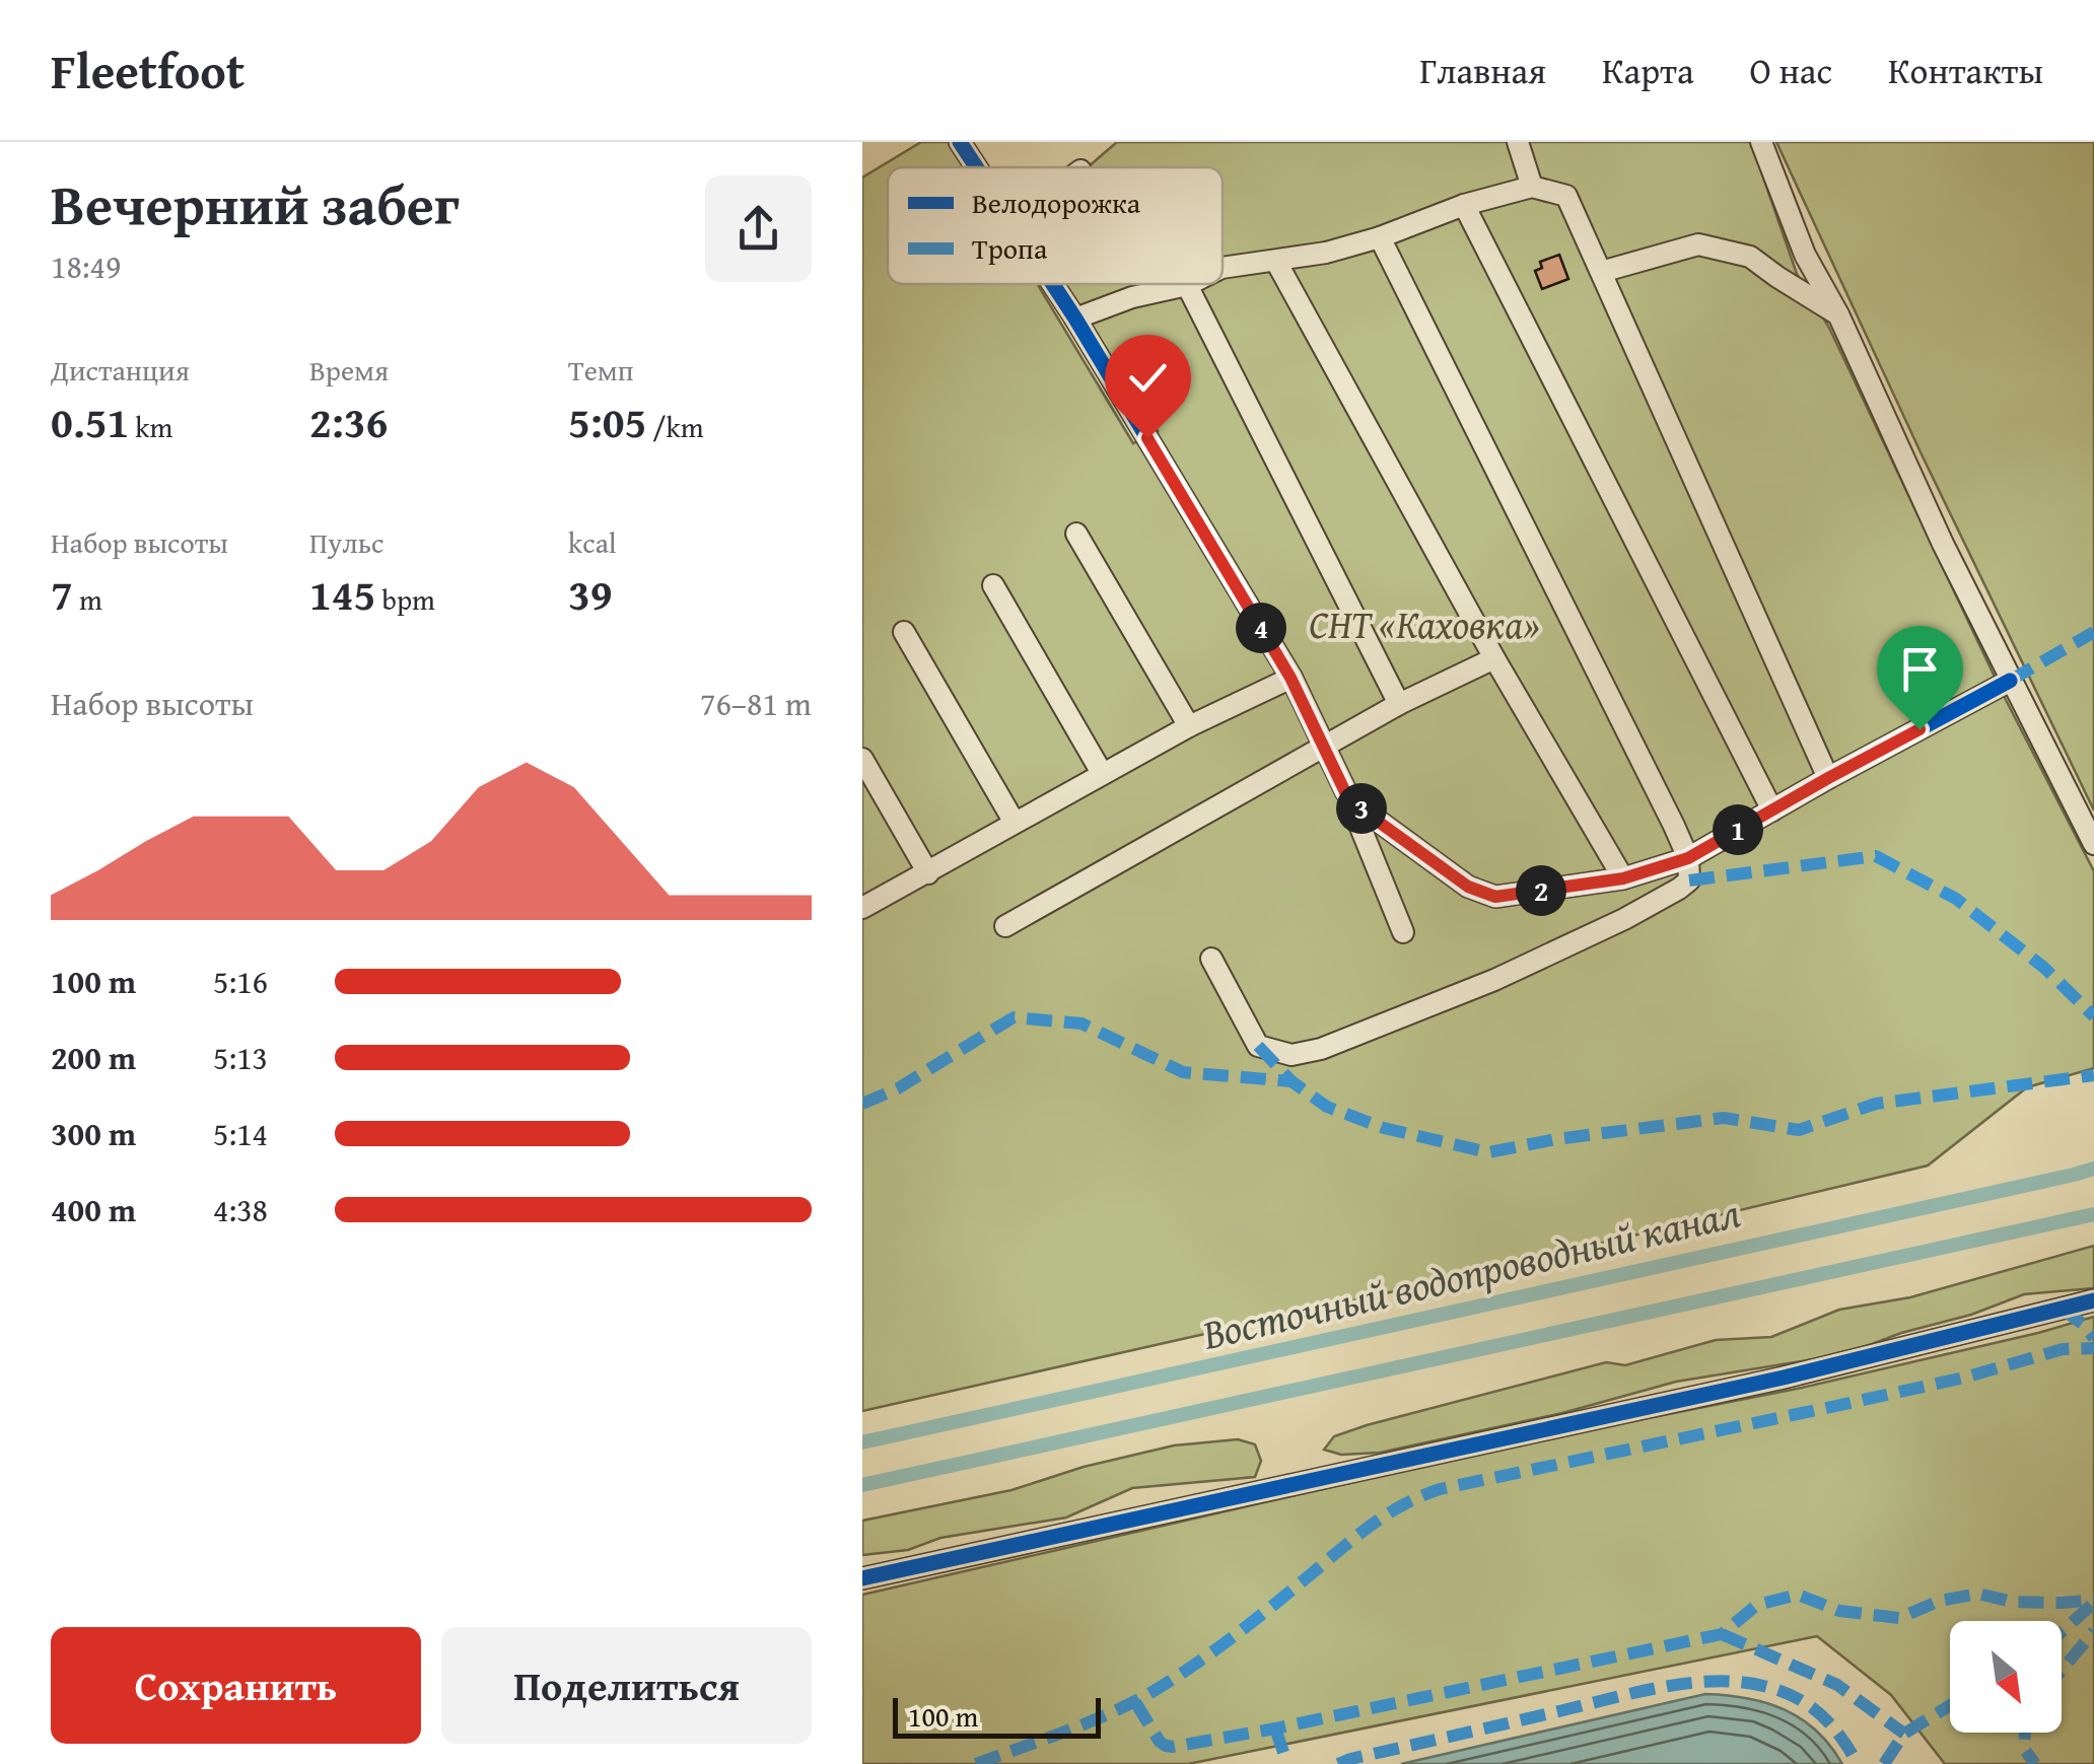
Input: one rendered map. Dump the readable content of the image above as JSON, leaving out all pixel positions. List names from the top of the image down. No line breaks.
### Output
{"water":["Восточный водопроводный канал"],"parks":["СНТ «Каховка»"],"legend":["Велодорожка","Тропа"],"scale_bar":"100 m","north":"bottom right","page":{"header":"Fleetfoot","nav":["Главная","Карта","О нас","Контакты"],"heading":["Вечерний забег","18:49"],"stats":[["Дистанция","0.51 km"],["Время","2:36"],["Темп","5:05 /km"],["Набор высоты","7 m"],["Пульс","145 bpm"],["kcal","39"]],"pins":["4","3","1","2"],"chart":["Набор высоты","76–81 m"],"list":[{"name":"100 m","note":"5:16"},{"name":"200 m","note":"5:13"},{"name":"300 m","note":"5:14"},{"name":"400 m","note":"4:38"}],"buttons":["Сохранить","Поделиться"],"scale":"100 m"}}
